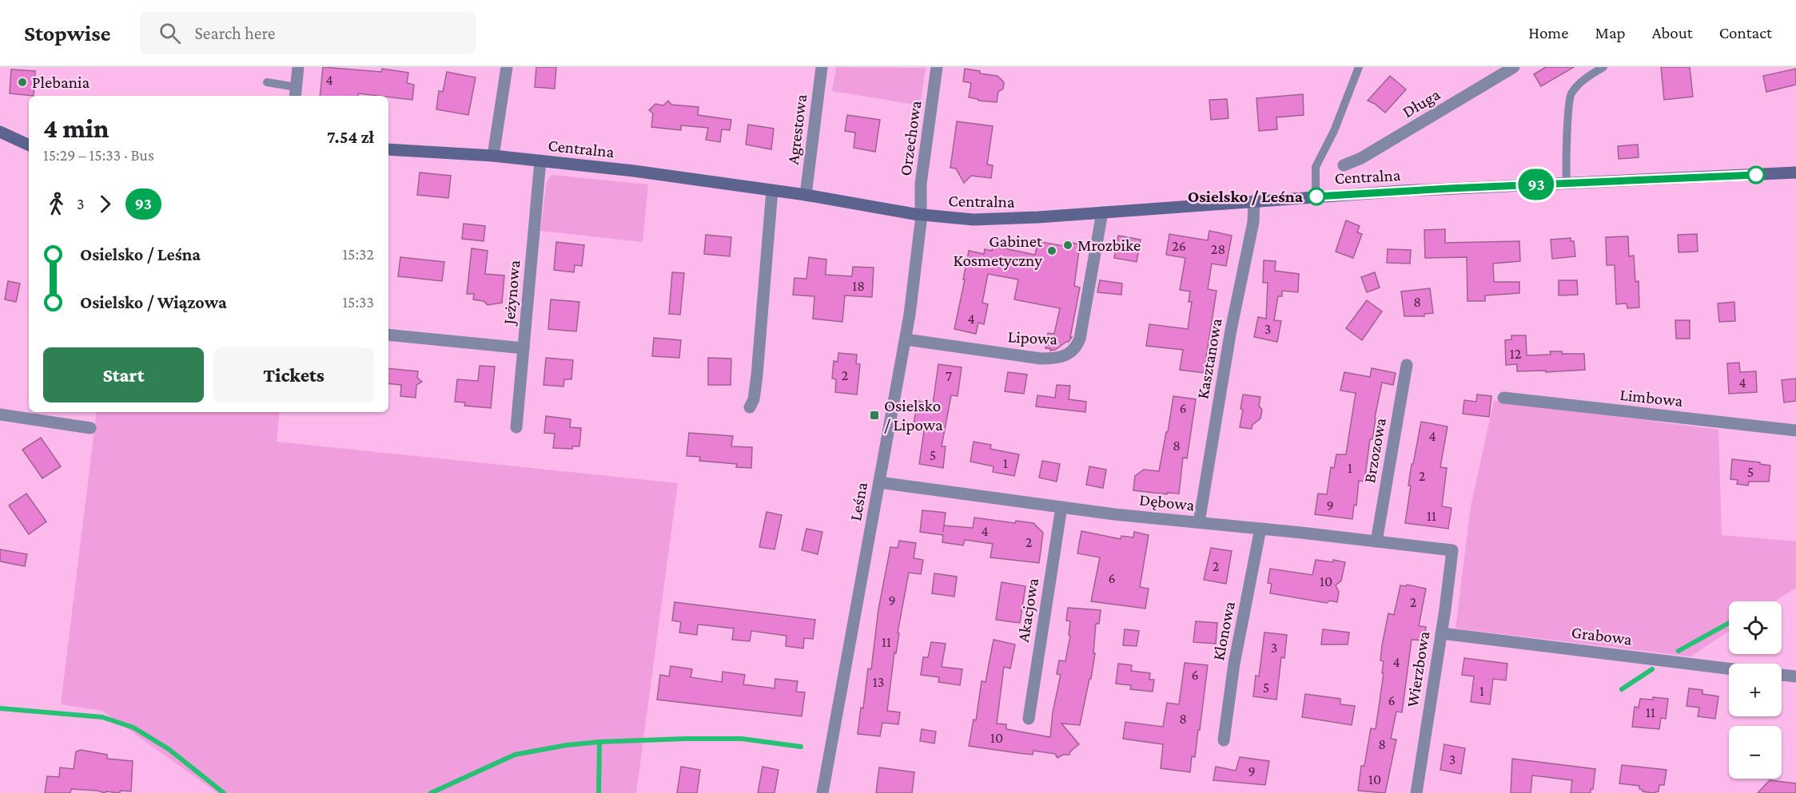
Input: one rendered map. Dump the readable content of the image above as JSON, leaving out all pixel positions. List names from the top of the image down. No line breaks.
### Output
{"streets":{"street":["Długa","Agrestowa","Orzechowa","Centralna","Jeżynowa","Lipowa","Kasztanowa","Limbowa","Brzozowa","Leśna","Dębowa","Akacjowa","Klonowa","Grabowa","Wierzbowa"]},"crossings":[["Agrestowa","Centralna"],["Orzechowa","Centralna"],["Orzechowa","Leśna"],["Centralna","Jeżynowa"],["Centralna","Lipowa"],["Centralna","Kasztanowa"],["Centralna","Leśna"],["Lipowa","Leśna"],["Kasztanowa","Dębowa"],["Brzozowa","Dębowa"],["Leśna","Dębowa"],["Dębowa","Akacjowa"],["Dębowa","Klonowa"],["Dębowa","Wierzbowa"],["Grabowa","Wierzbowa"]],"places":{"other":["Plebania","Osielsko / Leśna","Mrozbike","Gabinet Kosmetyczny"],"transit":["Osielsko / Lipowa"]},"lines":["bus line 93"],"house_numbers":["4","26","28","18","8","4","3","12","2","7","4","6","4","8","5","1","1","5","2","9","11","4","2","2","6","10","9","2","11","3","4","6","13","5","1","6","11","8","10","8","3","9","10"],"page":{"header":"Stopwise","search":"Search here","nav":["Home","Map","About","Contact"],"on_map":"93","heading":["4 min","15:29 – 15:33 · Bus","7.54 zł"],"legs":["3","93"],"list":[{"name":"Osielsko / Leśna","value":"15:32"},{"name":"Osielsko / Wiązowa","value":"15:33"}],"buttons":["Start","Tickets"],"map_buttons":["+","−"]}}
